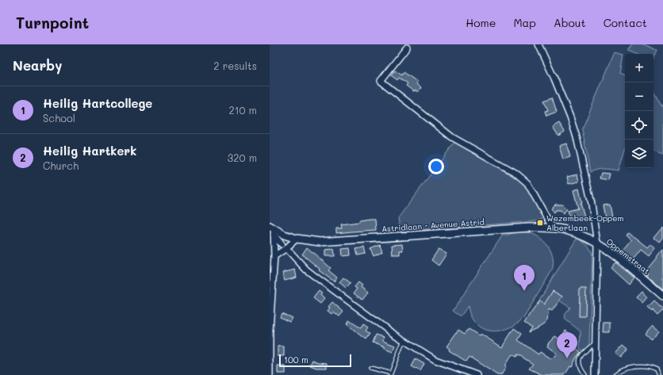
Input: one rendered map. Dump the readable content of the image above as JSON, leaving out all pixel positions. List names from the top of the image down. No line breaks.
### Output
{"streets":{"street":["Astridlaan - Avenue Astrid","Oppemstraat"]},"crossings":[["Astridlaan - Avenue Astrid","Oppemstraat"]],"places":{"transit":["Wezembeek-Oppem Albertlaan"]},"scale_bar":"100 m","page":{"header":"Turnpoint","nav":["Home","Map","About","Contact"],"heading":["Nearby","2 results"],"map_buttons":["+","−"],"list":[{"mark":"1","name":"Heilig Hartcollege","note":"School","value":"210 m"},{"mark":"2","name":"Heilig Hartkerk","note":"Church","value":"320 m"}],"pins":["1","2"],"scale":"100 m"}}
